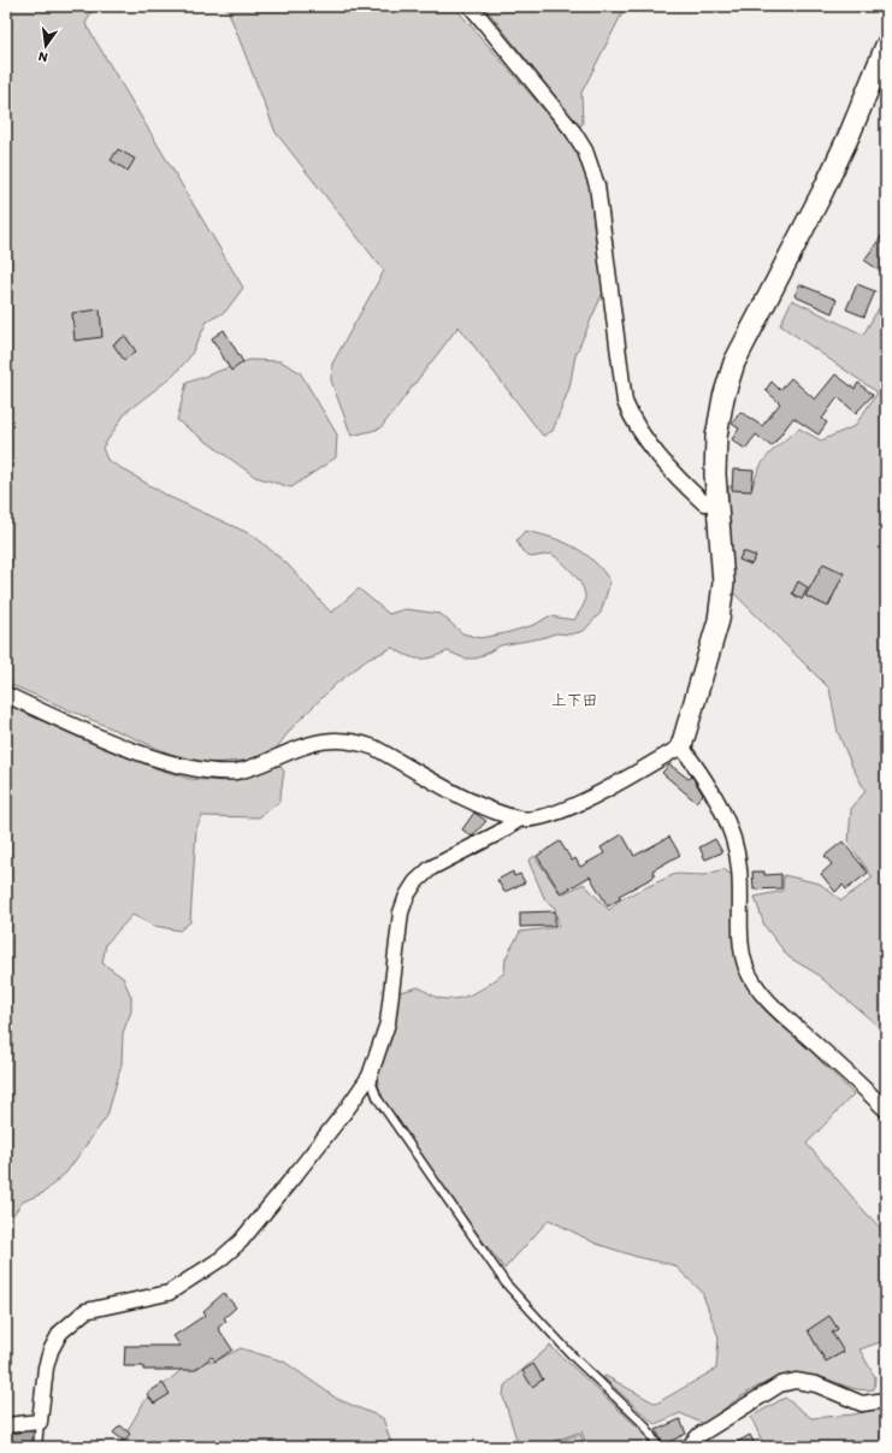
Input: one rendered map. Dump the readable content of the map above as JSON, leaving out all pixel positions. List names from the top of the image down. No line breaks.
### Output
{"districts":["上下田"],"north":"bottom"}
